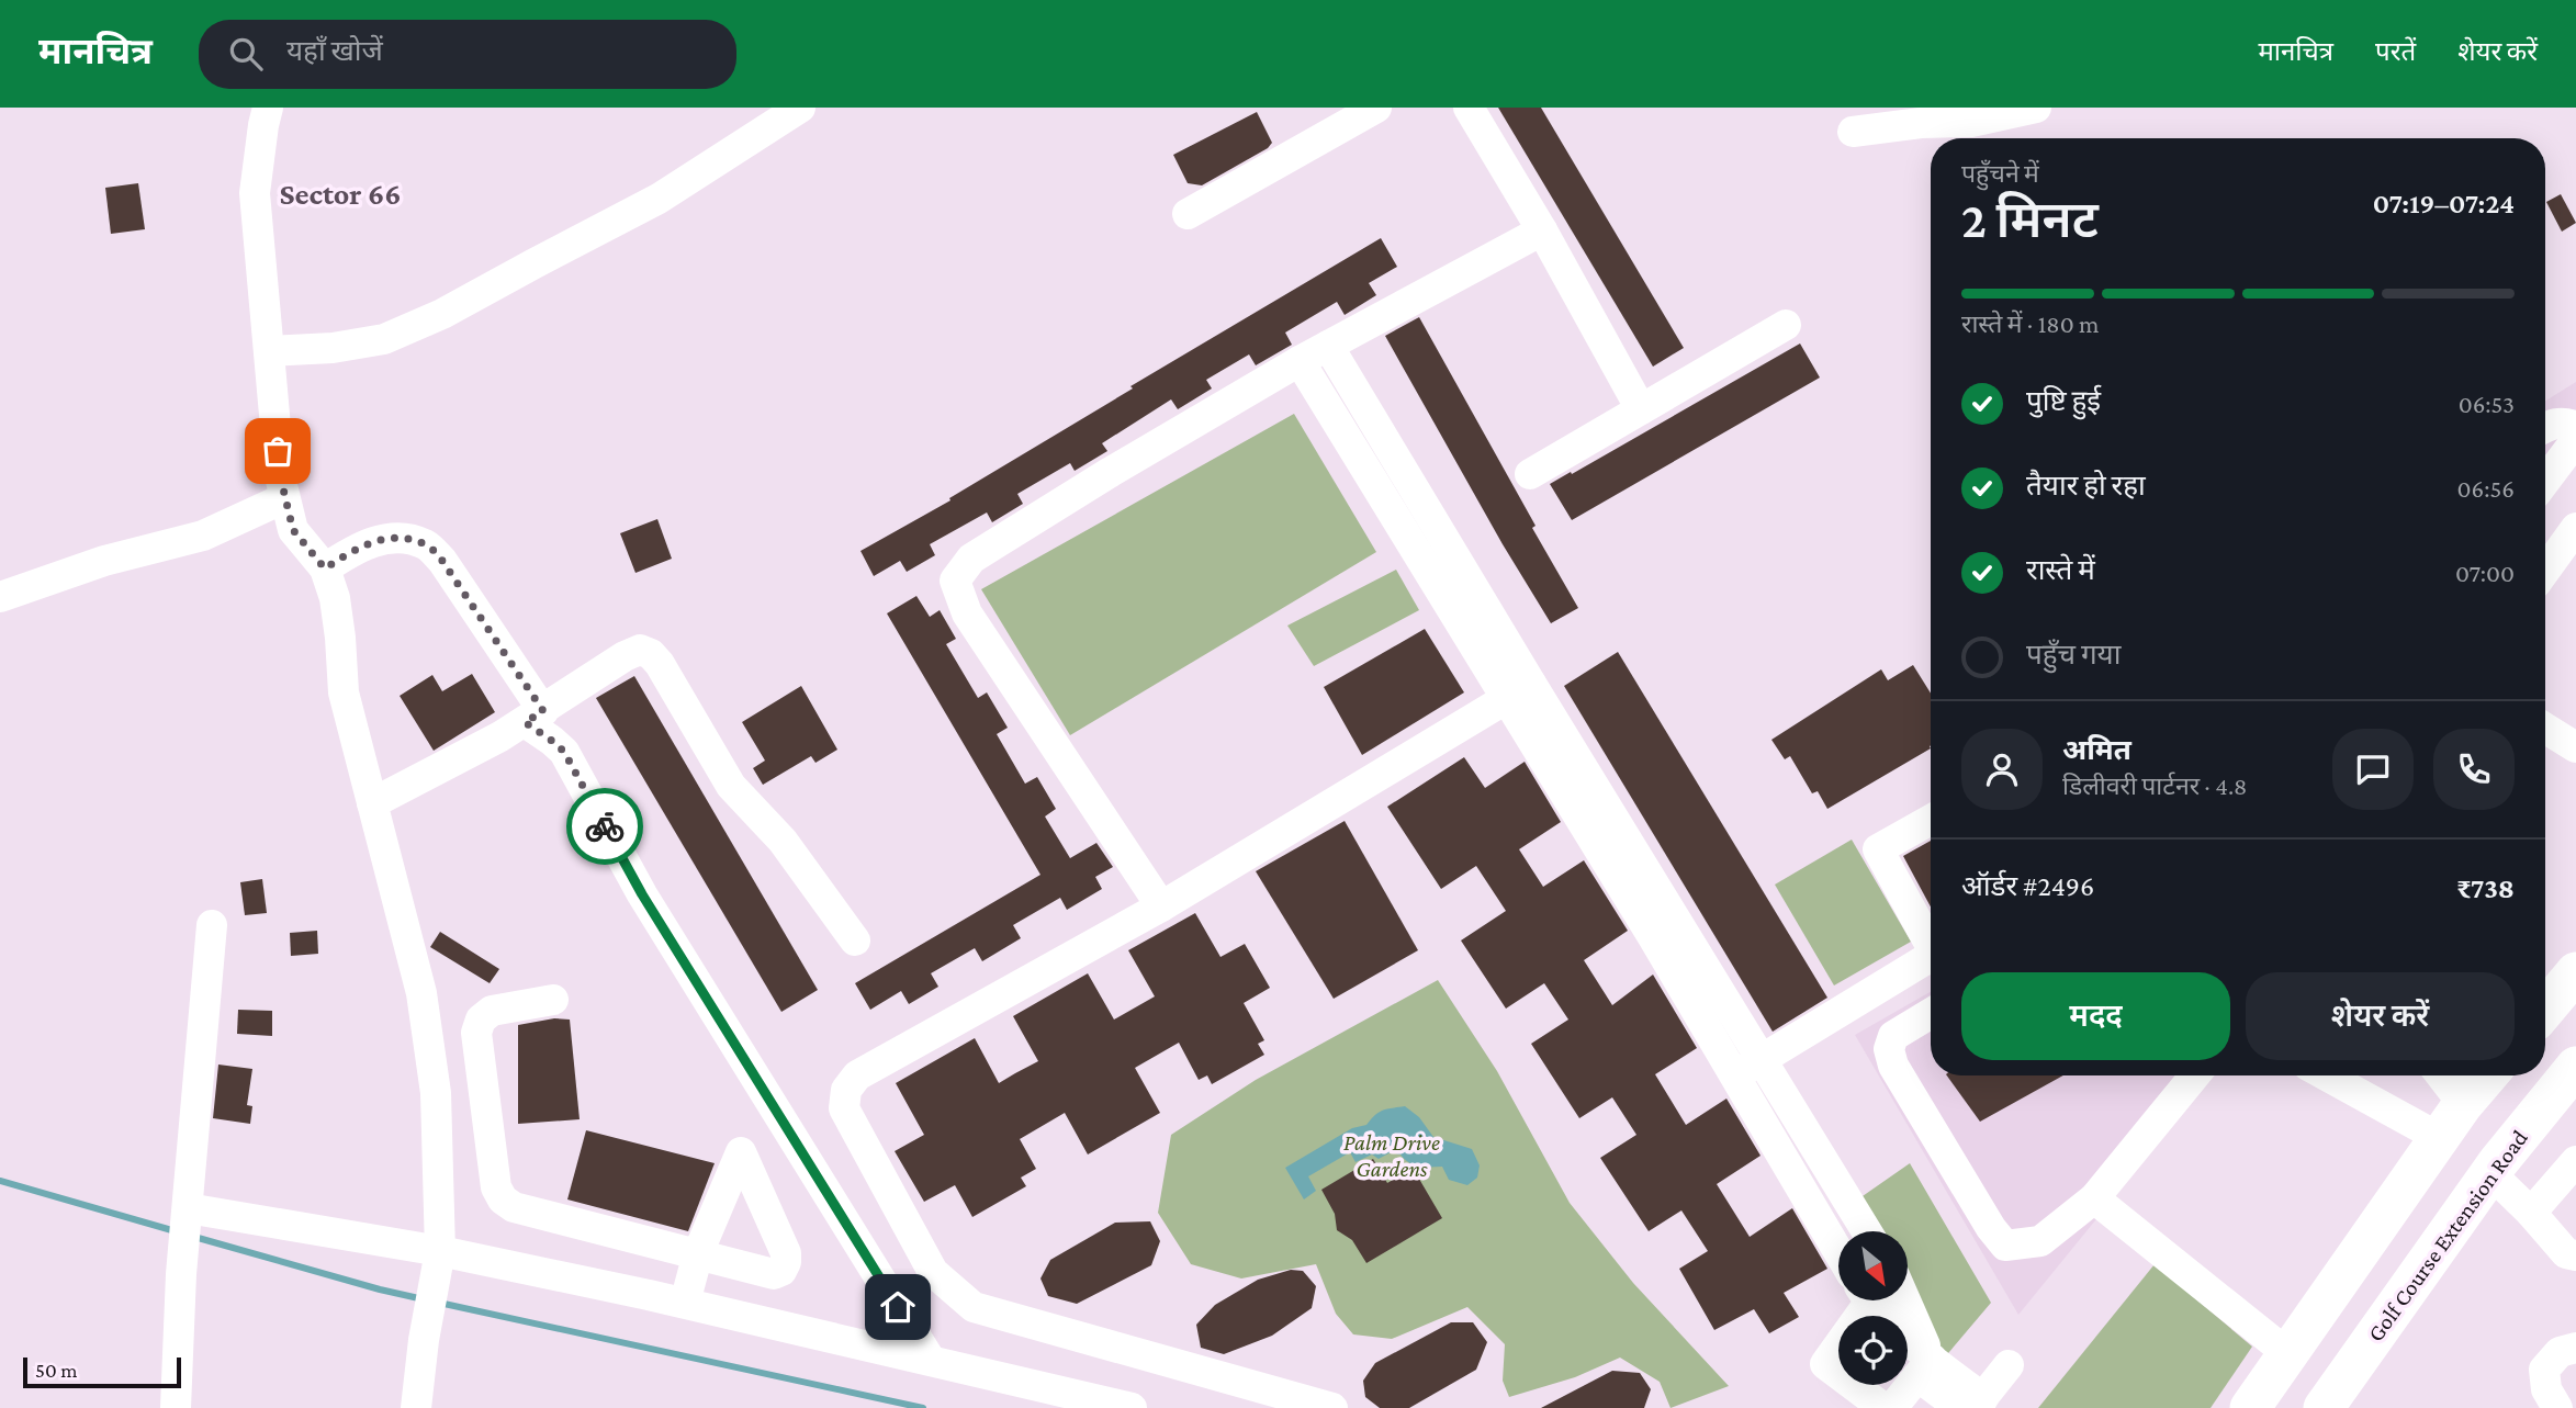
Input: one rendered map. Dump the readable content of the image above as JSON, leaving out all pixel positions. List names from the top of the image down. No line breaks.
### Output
{"streets":{"main road":["Golf Course Extension Road"]},"districts":["Sector 66"],"parks":["Palm Drive Gardens"],"scale_bar":"50 m","north":"bottom right","page":{"header":"मानचित्र","search":"यहाँ खोजें","nav":["मानचित्र","परतें","शेयर करें"],"heading":["2 मिनट","पहुँचने में","07:19–07:24"],"panel":["अमित","डिलीवरी पार्टनर · 4.8","ऑर्डर #2496","₹738"],"bar":"रास्ते में · 180 m","list":[["पुष्टि हुई","06:53"],["तैयार हो रहा","06:56"],["रास्ते में","07:00"],"पहुँच गया"],"buttons":["मदद","शेयर करें"],"scale":"50 m"}}
